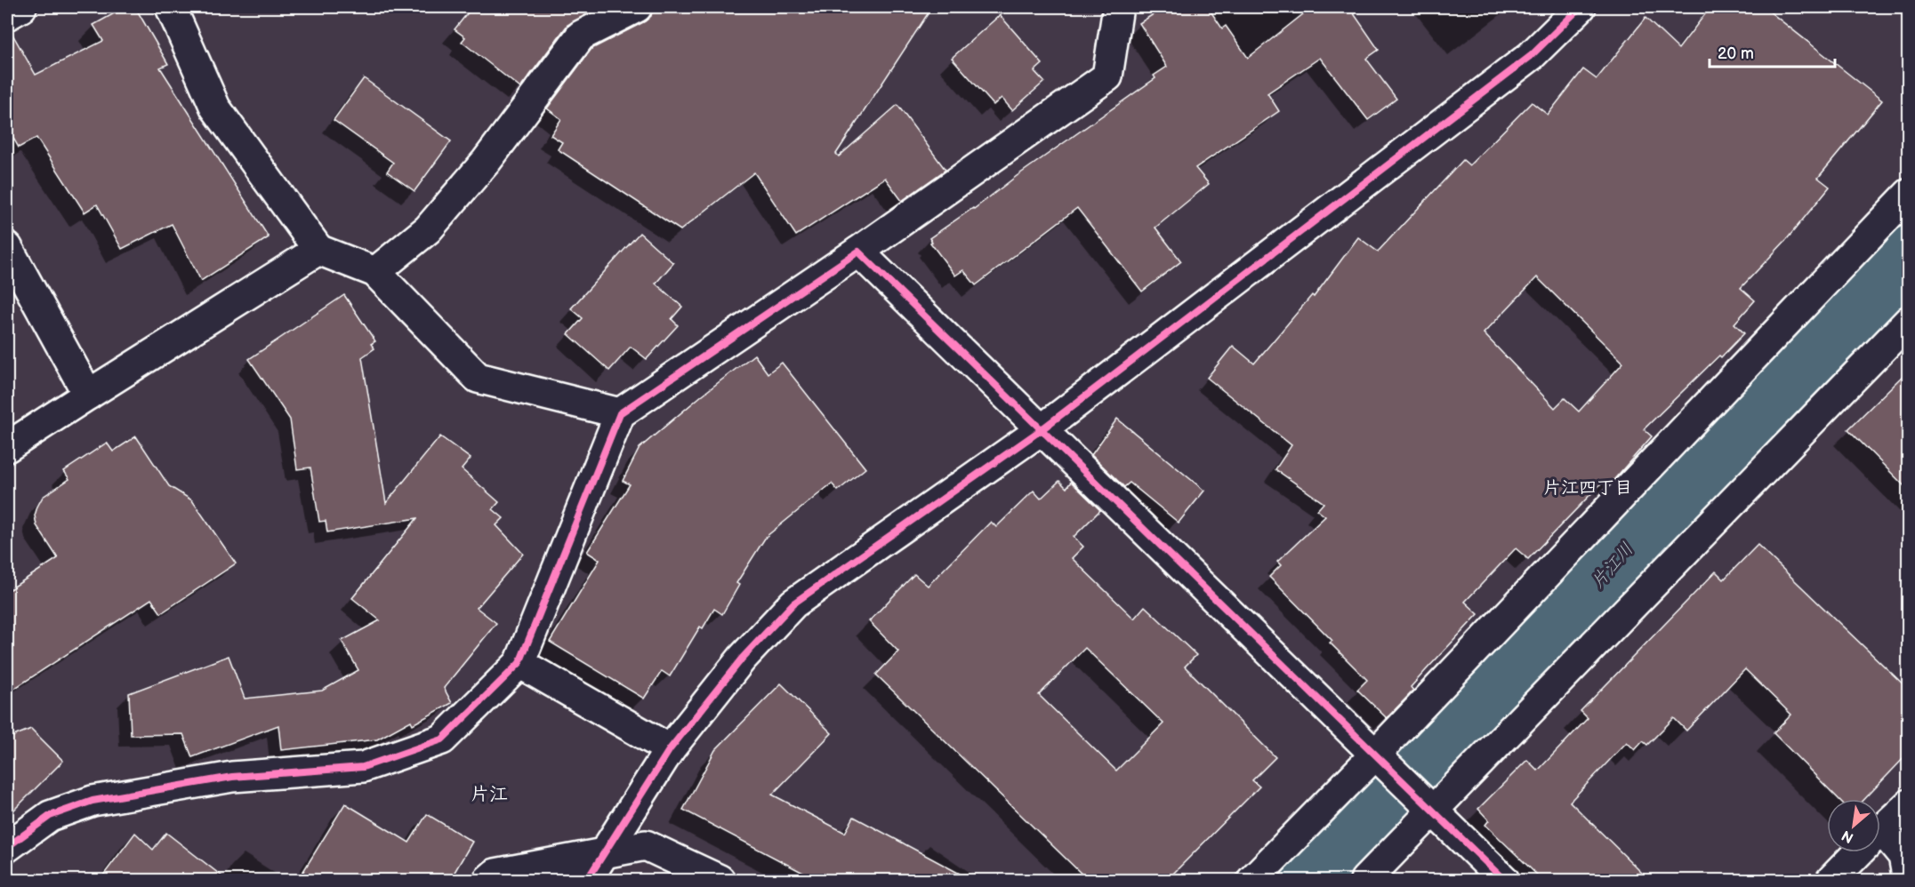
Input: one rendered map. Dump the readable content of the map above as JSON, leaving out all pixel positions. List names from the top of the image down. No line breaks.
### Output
{"districts":["片江四丁目","片江"],"water":["片江川"],"scale_bar":"20 m","north":"bottom left"}
